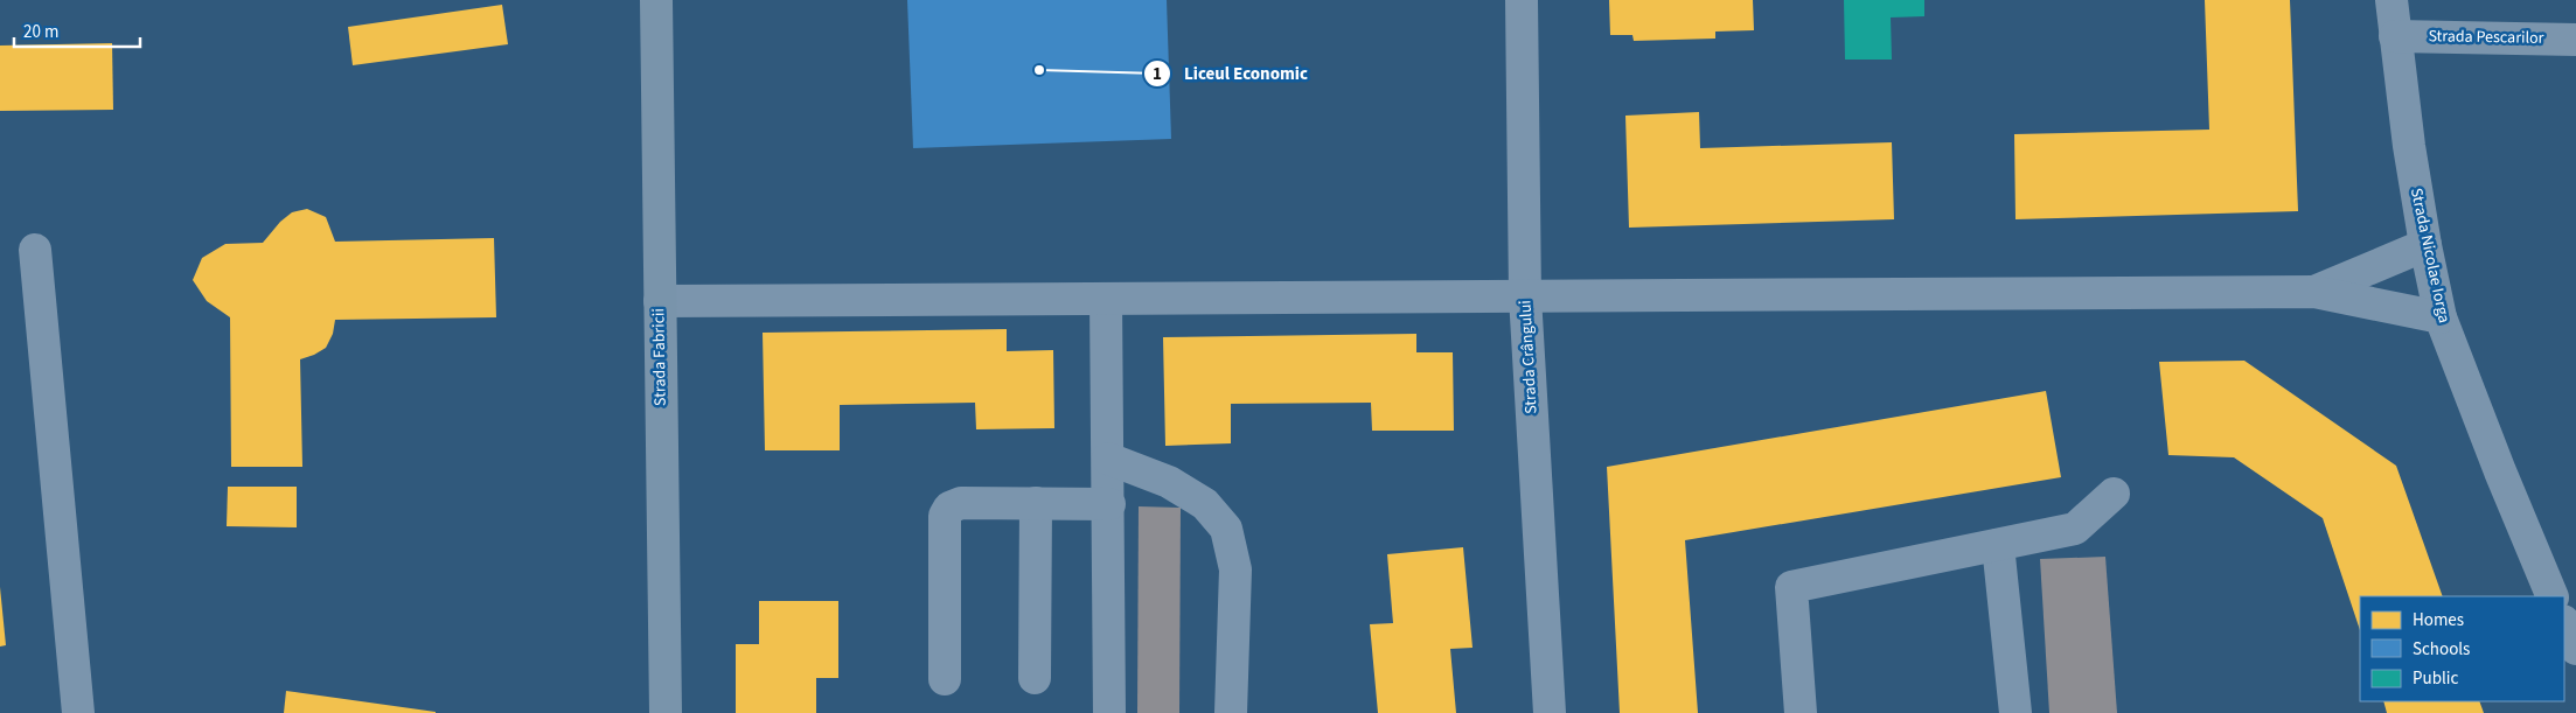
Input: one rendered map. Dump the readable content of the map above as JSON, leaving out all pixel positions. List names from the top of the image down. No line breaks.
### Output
{"streets":{"main road":["Strada Fabricii"],"street":["Strada Pescarilor","Strada Nicolae Iorga","Strada Crângului"]},"crossings":[["Strada Pescarilor","Strada Nicolae Iorga"]],"places":["Liceul Economic"],"legend":["Homes","Schools","Public"],"scale_bar":"20 m"}
